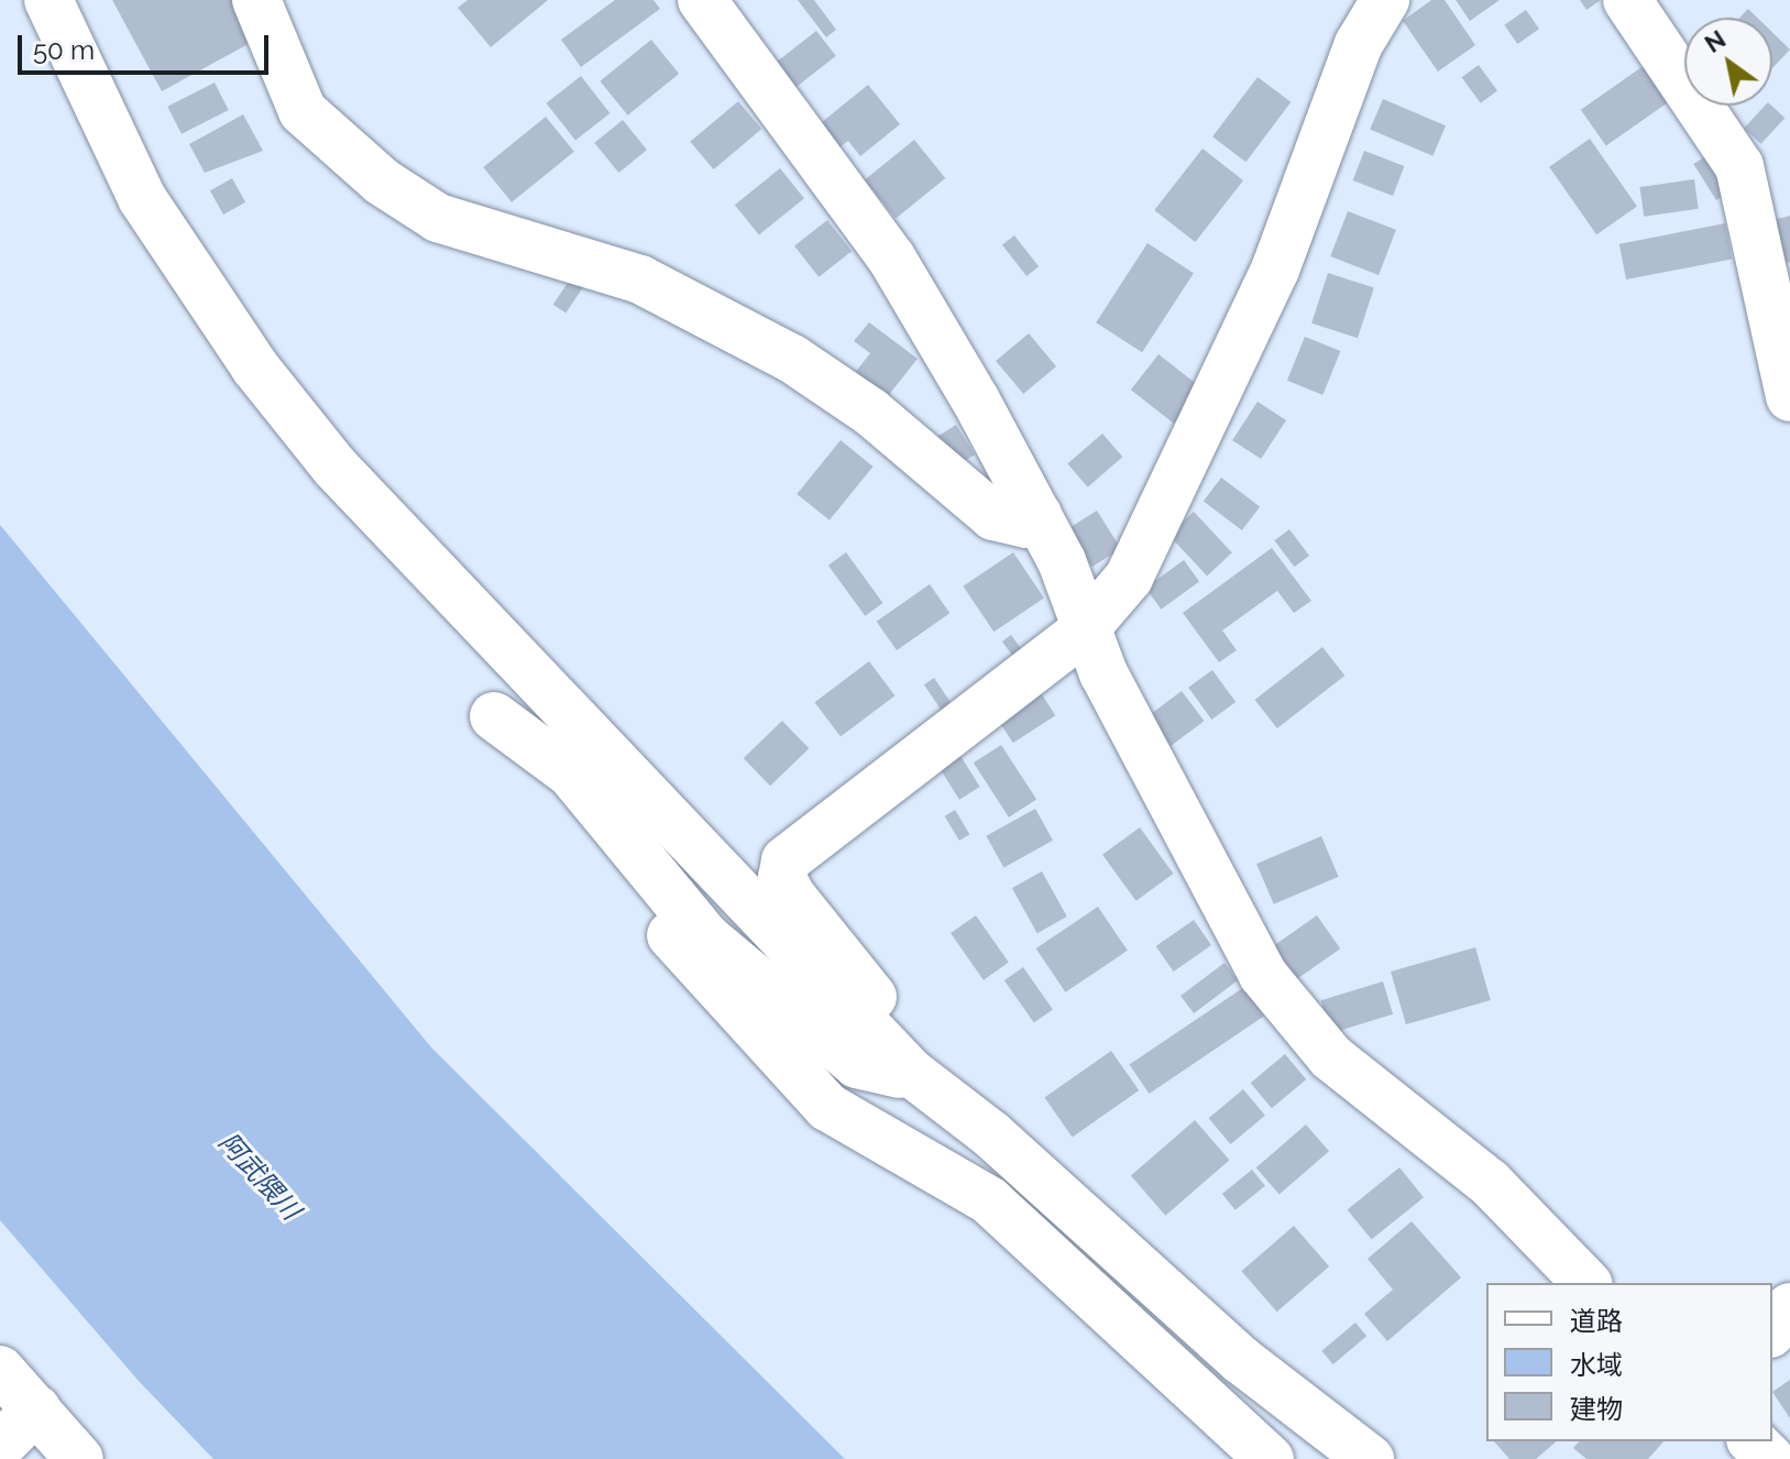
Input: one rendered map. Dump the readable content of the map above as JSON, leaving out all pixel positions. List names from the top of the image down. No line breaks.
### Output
{"water":["阿武隈川"],"legend":["道路","水域","建物"],"scale_bar":"50 m","north":"top left"}
